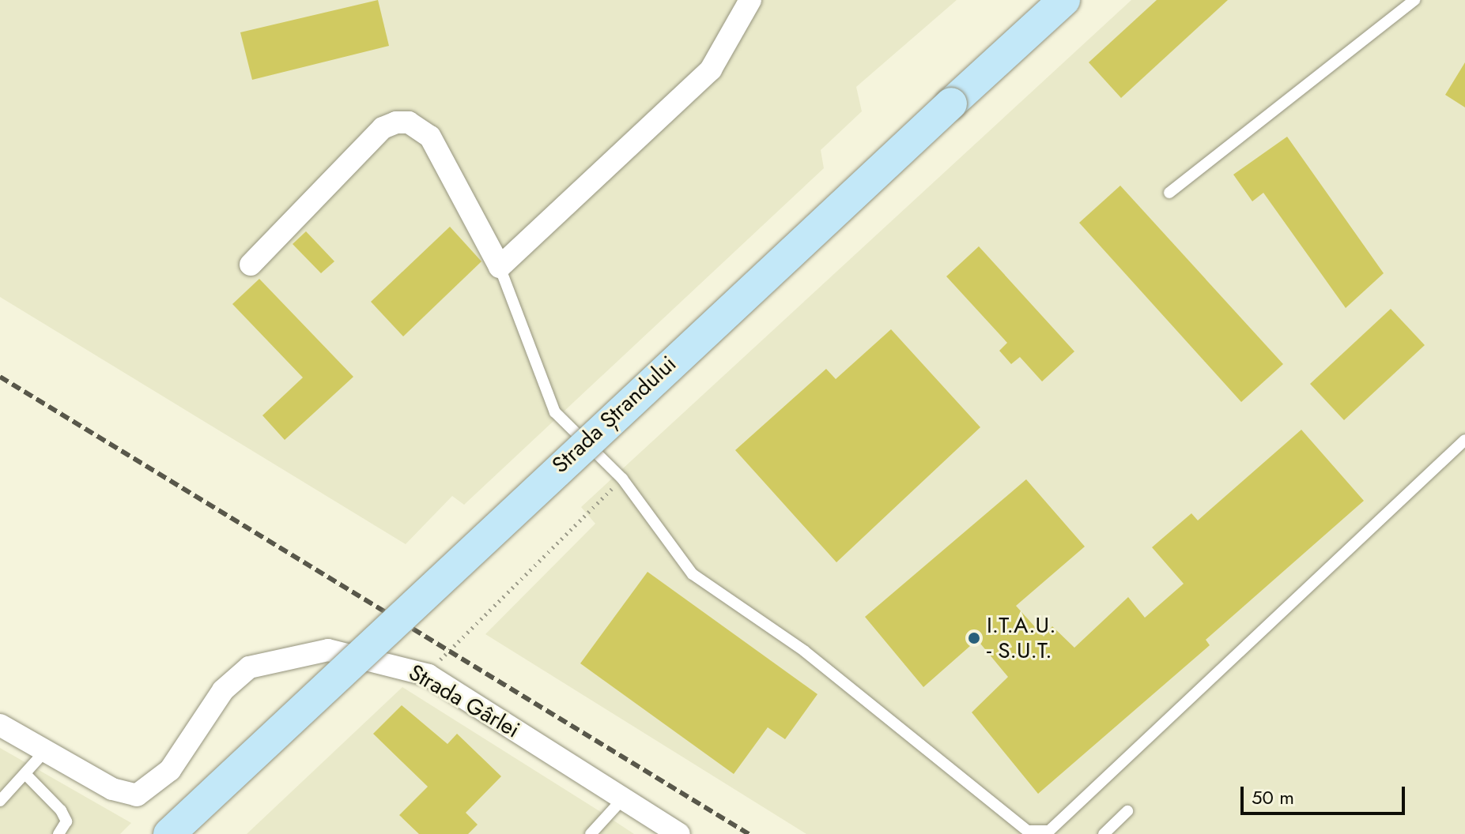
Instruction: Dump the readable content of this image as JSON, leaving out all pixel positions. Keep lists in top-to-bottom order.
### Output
{
  "streets": {
    "main road": ["Strada Ștrandului"],
    "street": ["Strada Gârlei"]
  },
  "places": ["I.T.A.U. - S.U.T."],
  "scale_bar": "50 m"
}
